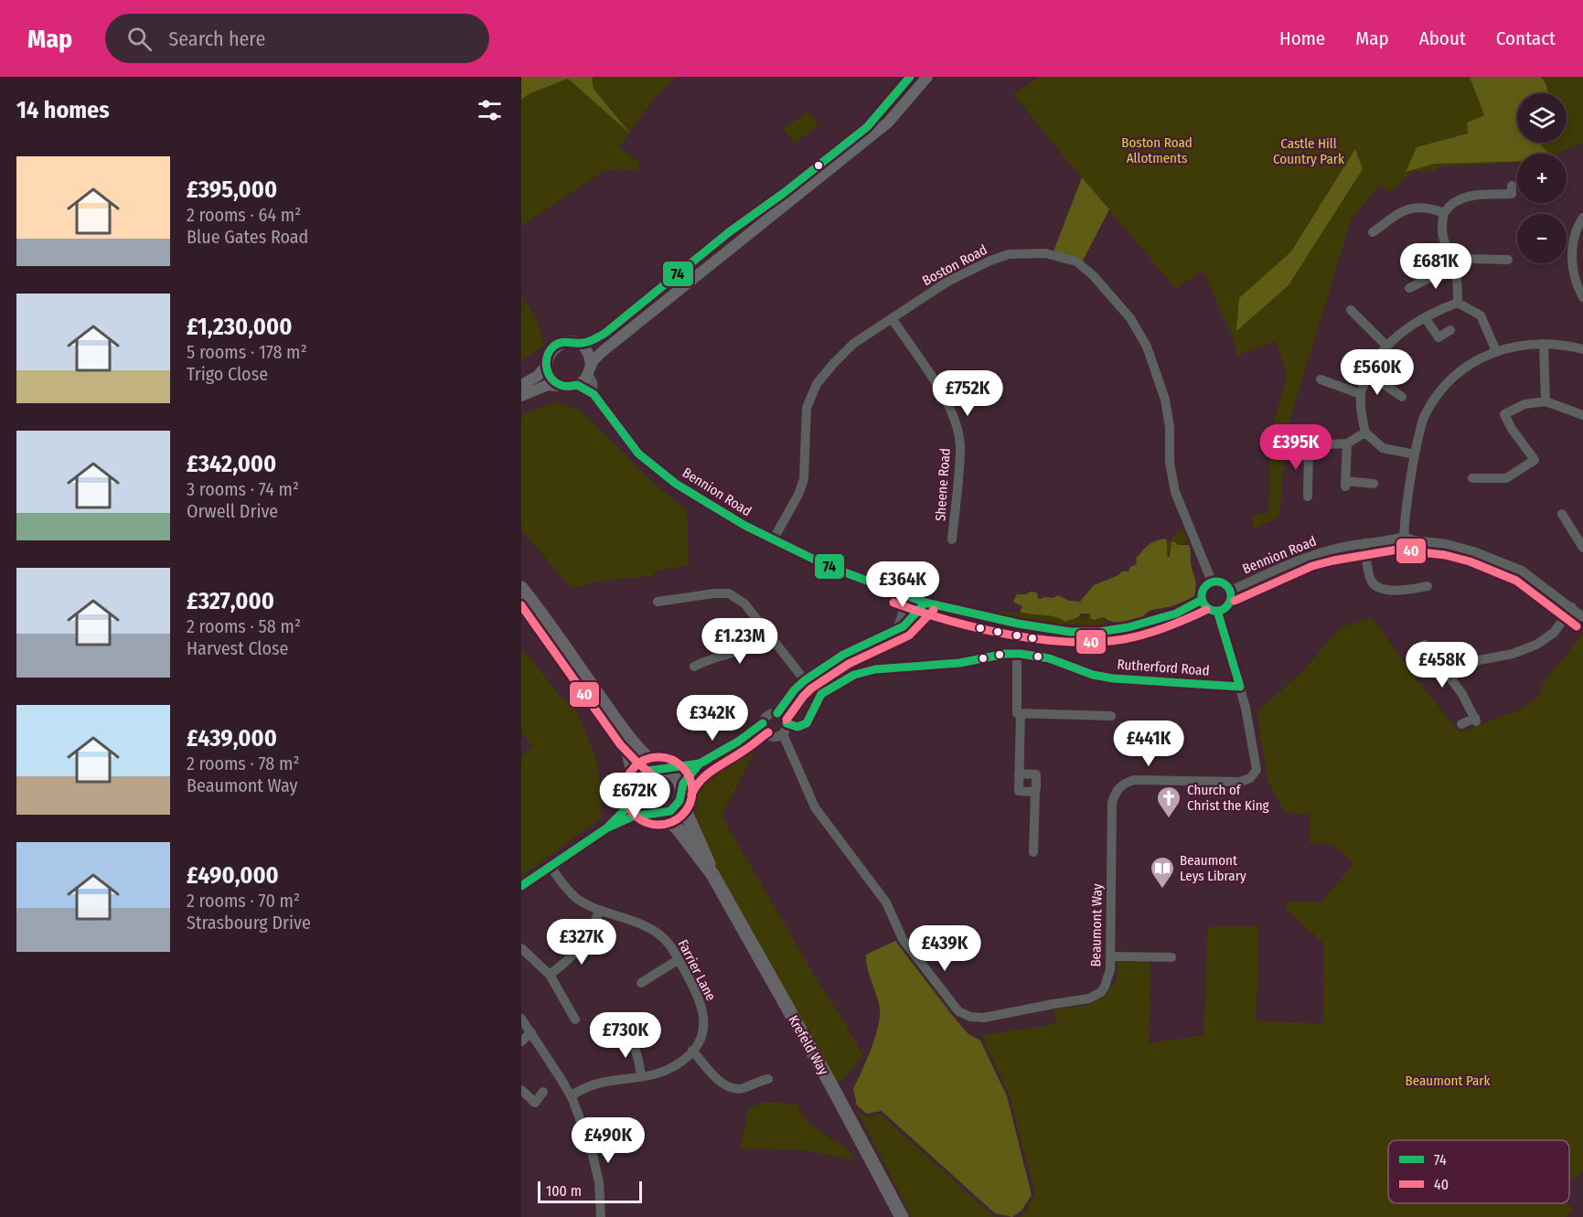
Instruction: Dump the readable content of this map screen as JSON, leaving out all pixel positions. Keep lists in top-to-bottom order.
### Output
{
  "streets": {
    "highway": ["Krefeld Way"],
    "street": [
      "Boston Road",
      "Sheene Road",
      "Bennion Road",
      "Rutherford Road",
      "Beaumont Way",
      "Farrier Lane"
    ]
  },
  "crossings": [
    ["Boston Road", "Sheene Road"],
    ["Boston Road", "Bennion Road"],
    ["Boston Road", "Beaumont Way"],
    ["Bennion Road", "Beaumont Way"],
    ["Rutherford Road", "Beaumont Way"]
  ],
  "parks": ["Boston Road Allotments", "Castle Hill Country Park", "Beaumont Park"],
  "places": {
    "church": ["Church of Christ the King"],
    "library": ["Beaumont Leys Library"]
  },
  "lines": ["transit line 74", "transit line 40"],
  "legend": ["74", "40"],
  "scale_bar": "100 m",
  "page": {
    "header": "Map",
    "search": "Search here",
    "nav": [
      "Home",
      "Map",
      "About",
      "Contact"
    ],
    "heading": "14 homes",
    "map_buttons": ["+", "−"],
    "list": [
      {
        "name": "£395,000",
        "note": "2 rooms · 64 m² · Blue Gates Road"
      },
      {
        "name": "£1,230,000",
        "note": "5 rooms · 178 m² · Trigo Close"
      },
      {
        "name": "£342,000",
        "note": "3 rooms · 74 m² · Orwell Drive"
      },
      {
        "name": "£327,000",
        "note": "2 rooms · 58 m² · Harvest Close"
      },
      {
        "name": "£439,000",
        "note": "2 rooms · 78 m² · Beaumont Way"
      },
      {
        "name": "£490,000",
        "note": "2 rooms · 70 m² · Strasbourg Drive"
      }
    ],
    "price": [
      "£681K",
      "£560K",
      "£752K",
      "£395K",
      "£364K",
      "£1.23M",
      "£458K",
      "£342K",
      "£441K",
      "£672K",
      "£327K",
      "£439K",
      "£730K",
      "£490K"
    ],
    "scale": "100 m"
  }
}
